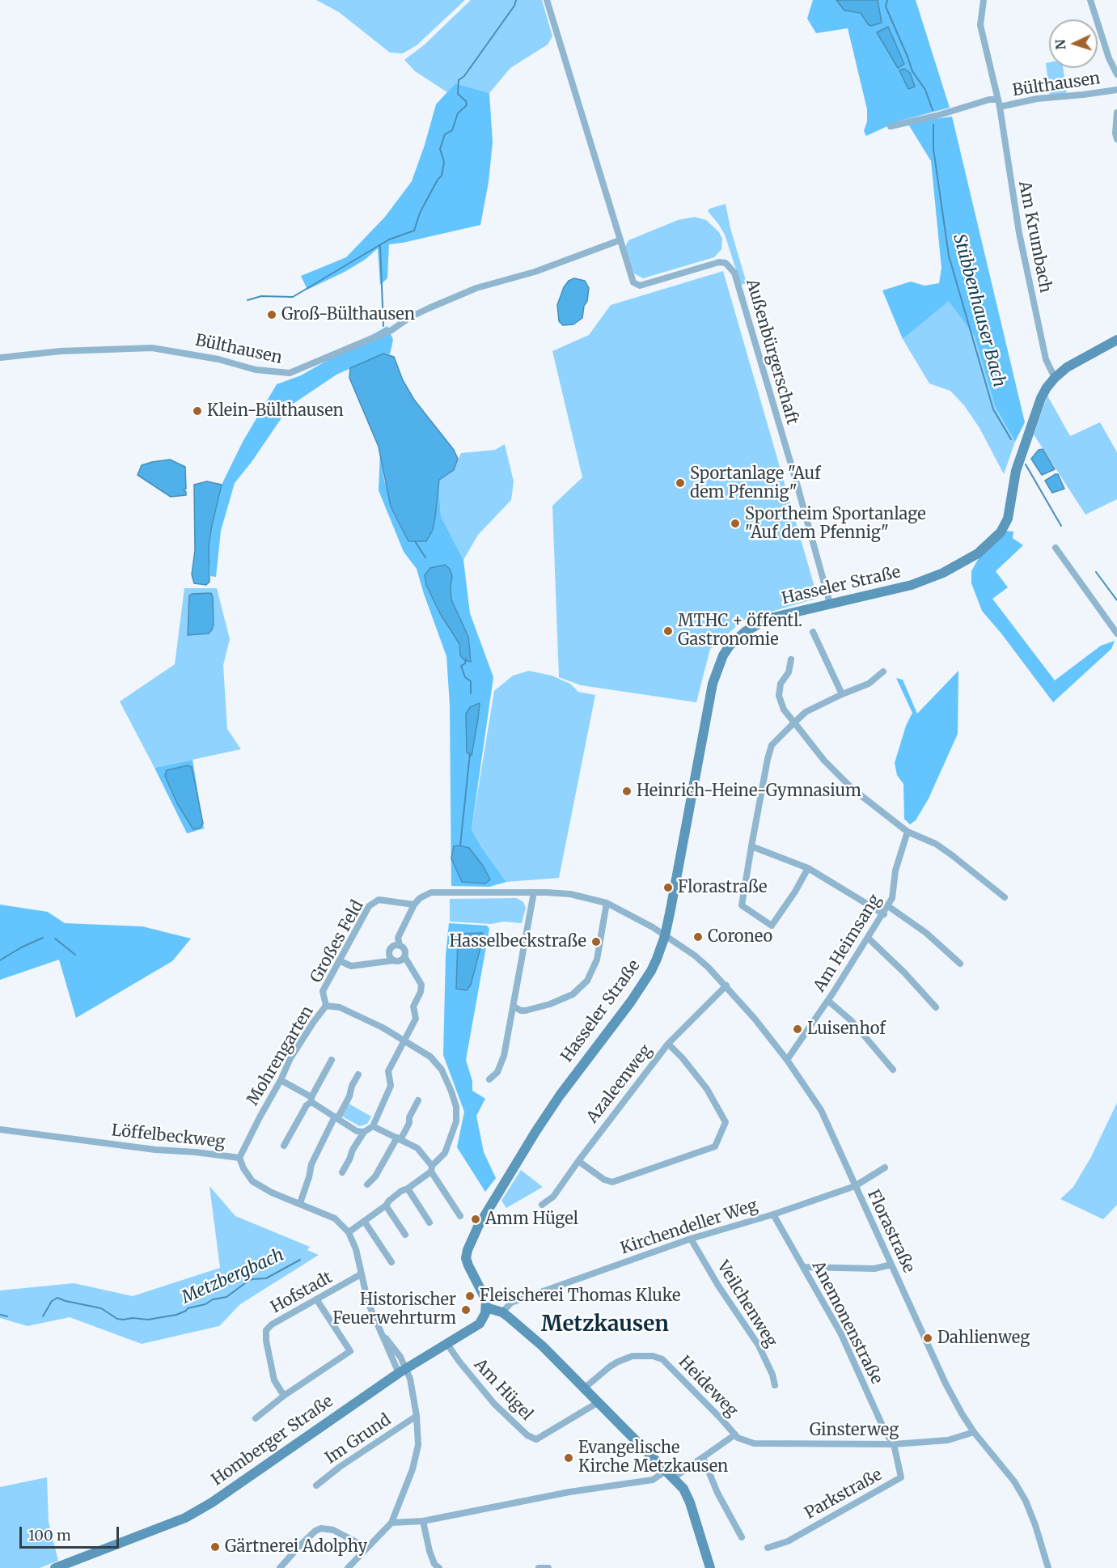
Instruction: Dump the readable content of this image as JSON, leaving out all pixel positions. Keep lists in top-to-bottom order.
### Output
{
  "streets": {
    "main road": ["Hasseler Straße", "Homberger Straße"],
    "street": [
      "Bülthausen",
      "Am Krumbach",
      "Außenbürgerschaft",
      "Großes Feld",
      "Am Heimsang",
      "Mohrengarten",
      "Azaleenweg",
      "Löffelbeckweg",
      "Kirchendeller Weg",
      "Florastraße",
      "Hofstadt",
      "Veilchenweg",
      "Anemonenstraße",
      "Heideweg",
      "Am Hügel",
      "Ginsterweg",
      "Im Grund",
      "Parkstraße"
    ]
  },
  "crossings": [
    ["Bülthausen", "Am Krumbach"],
    ["Bülthausen", "Außenbürgerschaft"],
    ["Am Krumbach", "Hasseler Straße"],
    ["Außenbürgerschaft", "Hasseler Straße"],
    ["Hasseler Straße", "Florastraße"],
    ["Hasseler Straße", "Homberger Straße"],
    ["Großes Feld", "Mohrengarten"],
    ["Am Heimsang", "Florastraße"],
    ["Mohrengarten", "Löffelbeckweg"],
    ["Azaleenweg", "Florastraße"],
    ["Löffelbeckweg", "Hofstadt"],
    ["Löffelbeckweg", "Im Grund"],
    ["Löffelbeckweg", "Homberger Straße"],
    ["Kirchendeller Weg", "Florastraße"],
    ["Kirchendeller Weg", "Veilchenweg"],
    ["Kirchendeller Weg", "Anemonenstraße"],
    ["Florastraße", "Ginsterweg"],
    ["Anemonenstraße", "Ginsterweg"],
    ["Anemonenstraße", "Parkstraße"],
    ["Heideweg", "Ginsterweg"],
    ["Am Hügel", "Homberger Straße"],
    ["Ginsterweg", "Parkstraße"]
  ],
  "districts": ["Metzkausen"],
  "water": ["Stübbenhauser Bach", "Metzbergbach"],
  "places": [
    "Groß-Bülthausen",
    "Klein-Bülthausen",
    "Sportanlage \"Auf dem Pfennig\"",
    "Sportheim Sportanlage \"Auf dem Pfennig\"",
    "MTHC + öffentl. Gastronomie",
    "Heinrich-Heine-Gymnasium",
    "Florastraße",
    "Coroneo",
    "Hasselbeckstraße",
    "Luisenhof",
    "Amm Hügel",
    "Fleischerei Thomas Kluke",
    "Historischer Feuerwehrturm",
    "Dahlienweg",
    "Evangelische Kirche Metzkausen",
    "Gärtnerei Adolphy"
  ],
  "scale_bar": "100 m",
  "north": "left"
}
